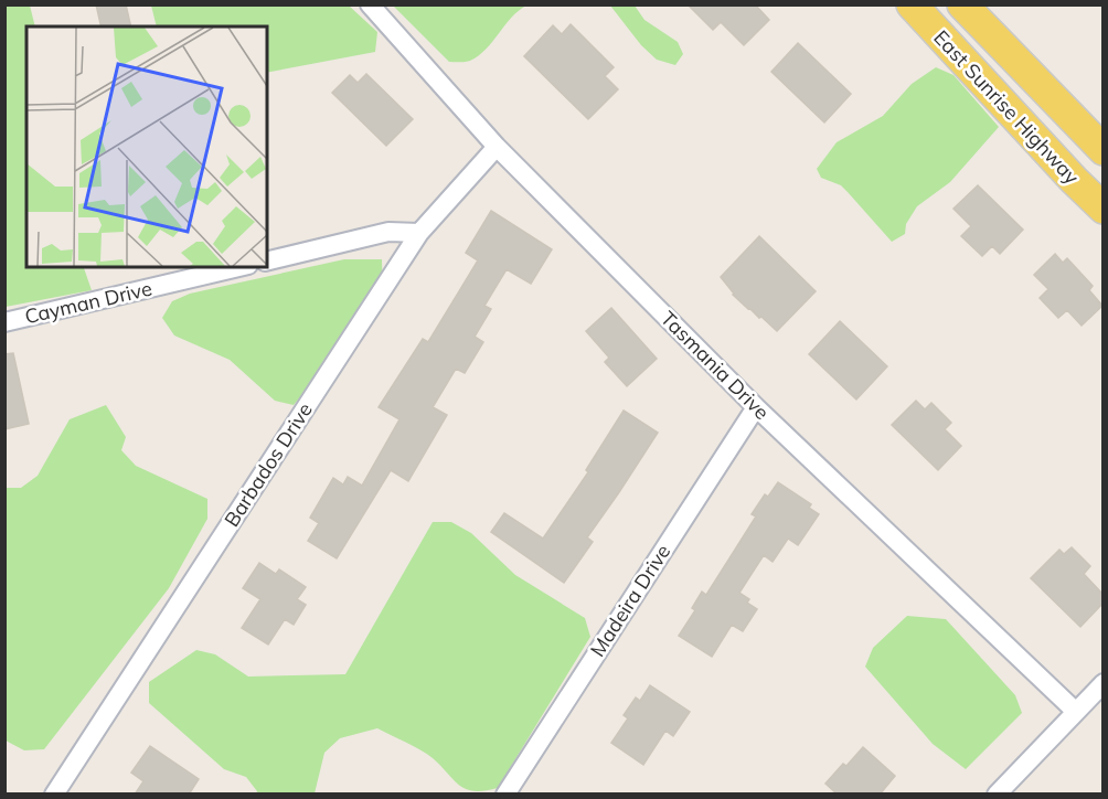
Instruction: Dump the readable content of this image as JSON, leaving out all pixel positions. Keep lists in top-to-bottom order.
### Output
{
  "streets": {
    "main road": ["East Sunrise Highway"],
    "street": [
      "Cayman Drive",
      "Tasmania Drive",
      "Barbados Drive",
      "Madeira Drive"
    ]
  },
  "crossings": [
    ["Tasmania Drive", "Barbados Drive"],
    ["Tasmania Drive", "Madeira Drive"]
  ]
}
